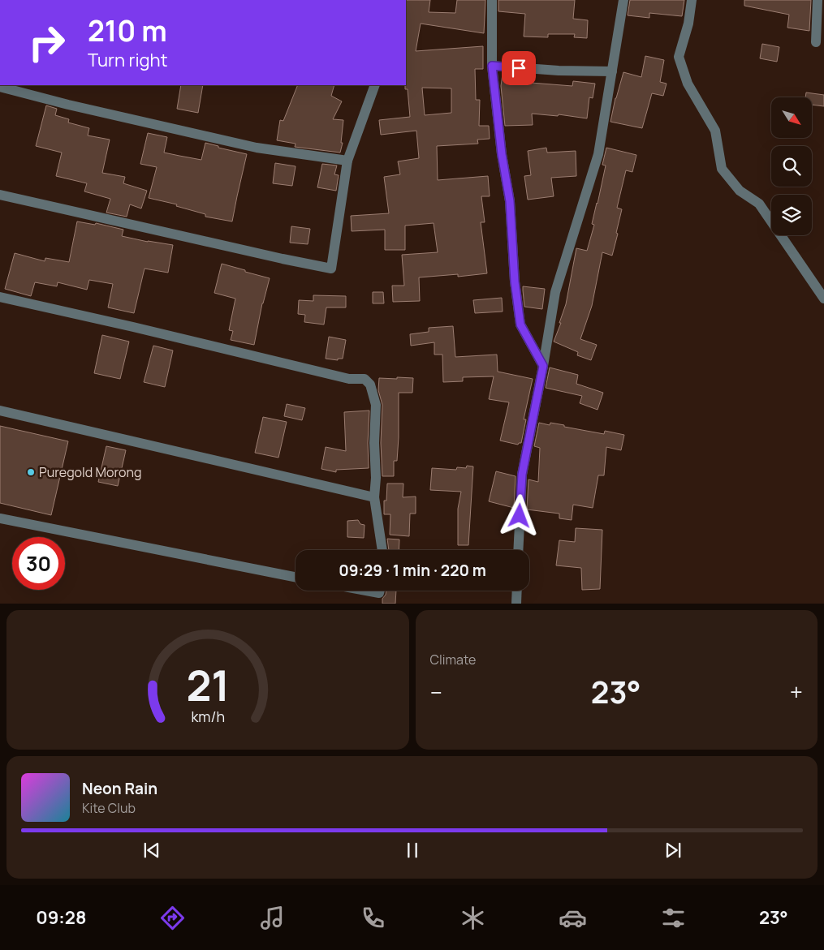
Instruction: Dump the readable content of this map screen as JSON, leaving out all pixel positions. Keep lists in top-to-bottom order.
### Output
{
  "places": ["Puregold Morong"],
  "north": "bottom right",
  "page": {
    "turn": ["210 m", "Turn right"],
    "limit": "30",
    "trip": "09:29 · 1 min · 220 m",
    "tile": "Climate",
    "heat": ["−", "23°", "+"],
    "song": ["Neon Rain", "Kite Club"],
    "tabs": ["09:28", "23°"],
    "gauge": ["21", "km/h"]
  }
}
